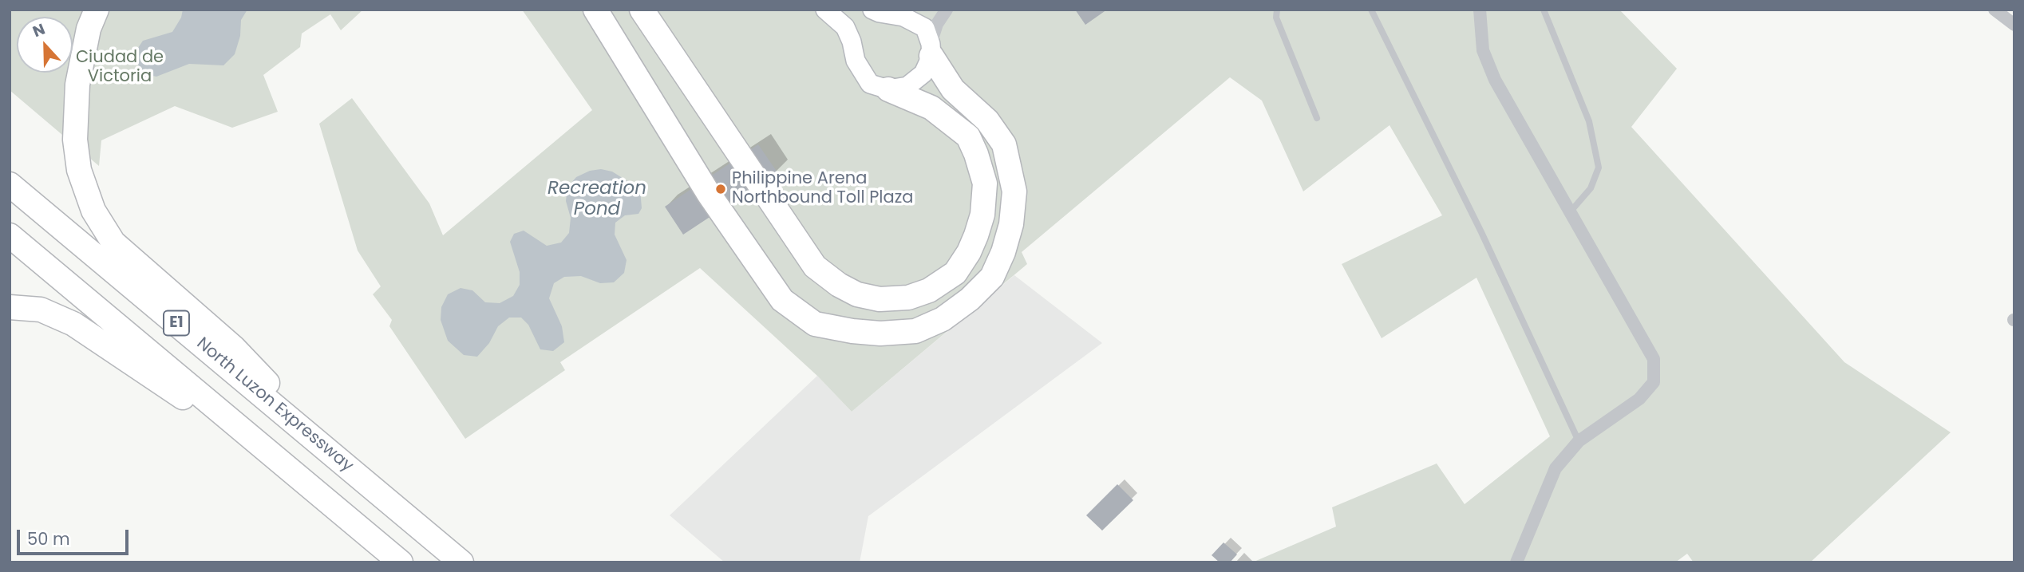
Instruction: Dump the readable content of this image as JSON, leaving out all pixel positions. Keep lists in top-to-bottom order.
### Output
{
  "streets": {
    "highway": ["E1", "North Luzon Expressway"]
  },
  "water": ["Recreation Pond"],
  "parks": ["Ciudad de Victoria"],
  "places": ["Philippine Arena Northbound Toll Plaza"],
  "scale_bar": "50 m",
  "north": "top"
}
